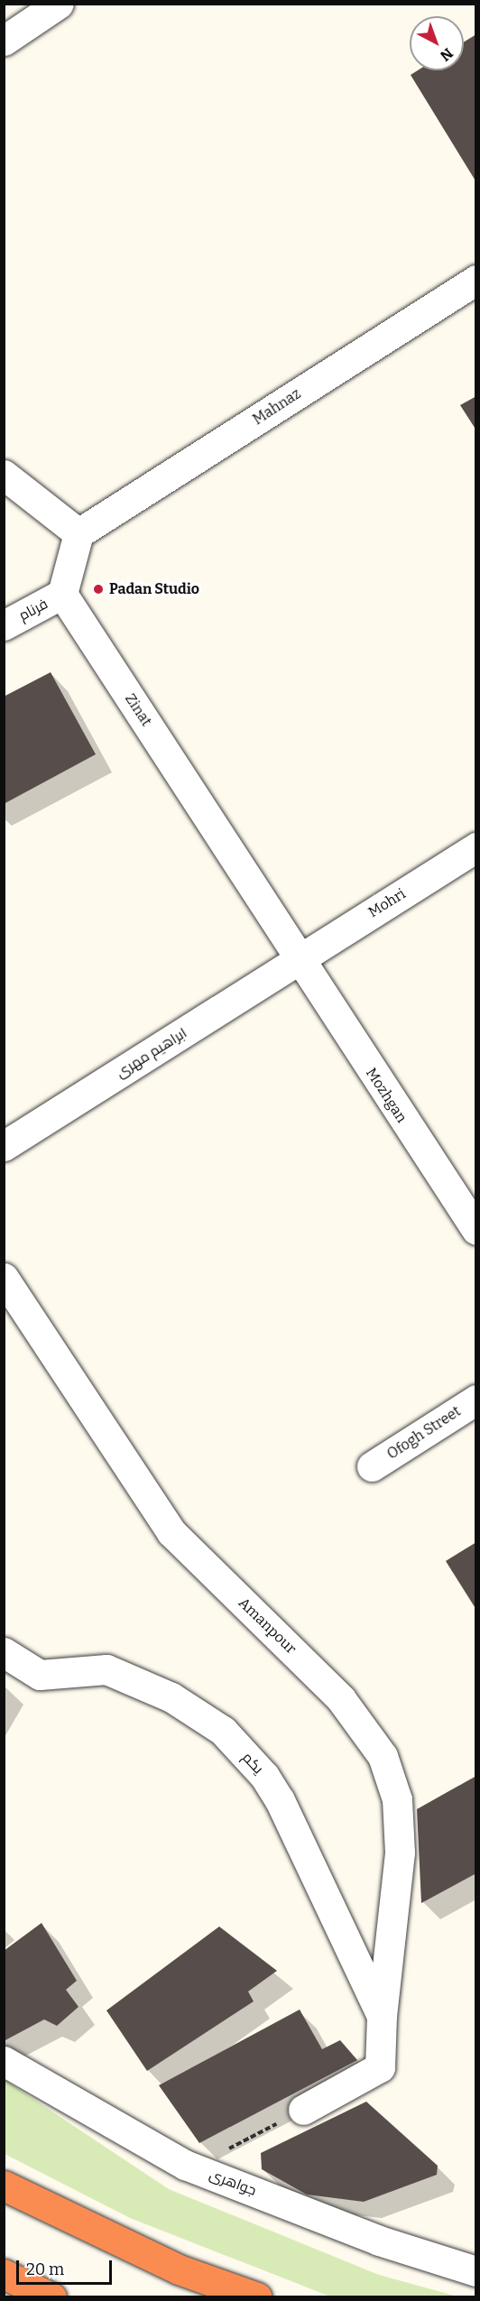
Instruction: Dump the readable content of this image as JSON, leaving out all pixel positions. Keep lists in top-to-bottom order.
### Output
{
  "streets": {
    "street": [
      "Mahnaz",
      "فرنام",
      "Zinat",
      "Mohri",
      "ابراهیم مهری",
      "Mozhgan",
      "Ofogh Street",
      "Amanpour",
      "یکم",
      "جواهری"
    ]
  },
  "crossings": [
    ["فرنام", "Zinat"],
    ["Zinat", "Mohri"],
    ["Zinat", "ابراهیم مهری"],
    ["Zinat", "Mozhgan"],
    ["Mohri", "ابراهیم مهری"],
    ["Mohri", "Mozhgan"],
    ["ابراهیم مهری", "Mozhgan"],
    ["Amanpour", "یکم"]
  ],
  "places": ["Padan Studio"],
  "scale_bar": "20 m",
  "north": "bottom right"
}
